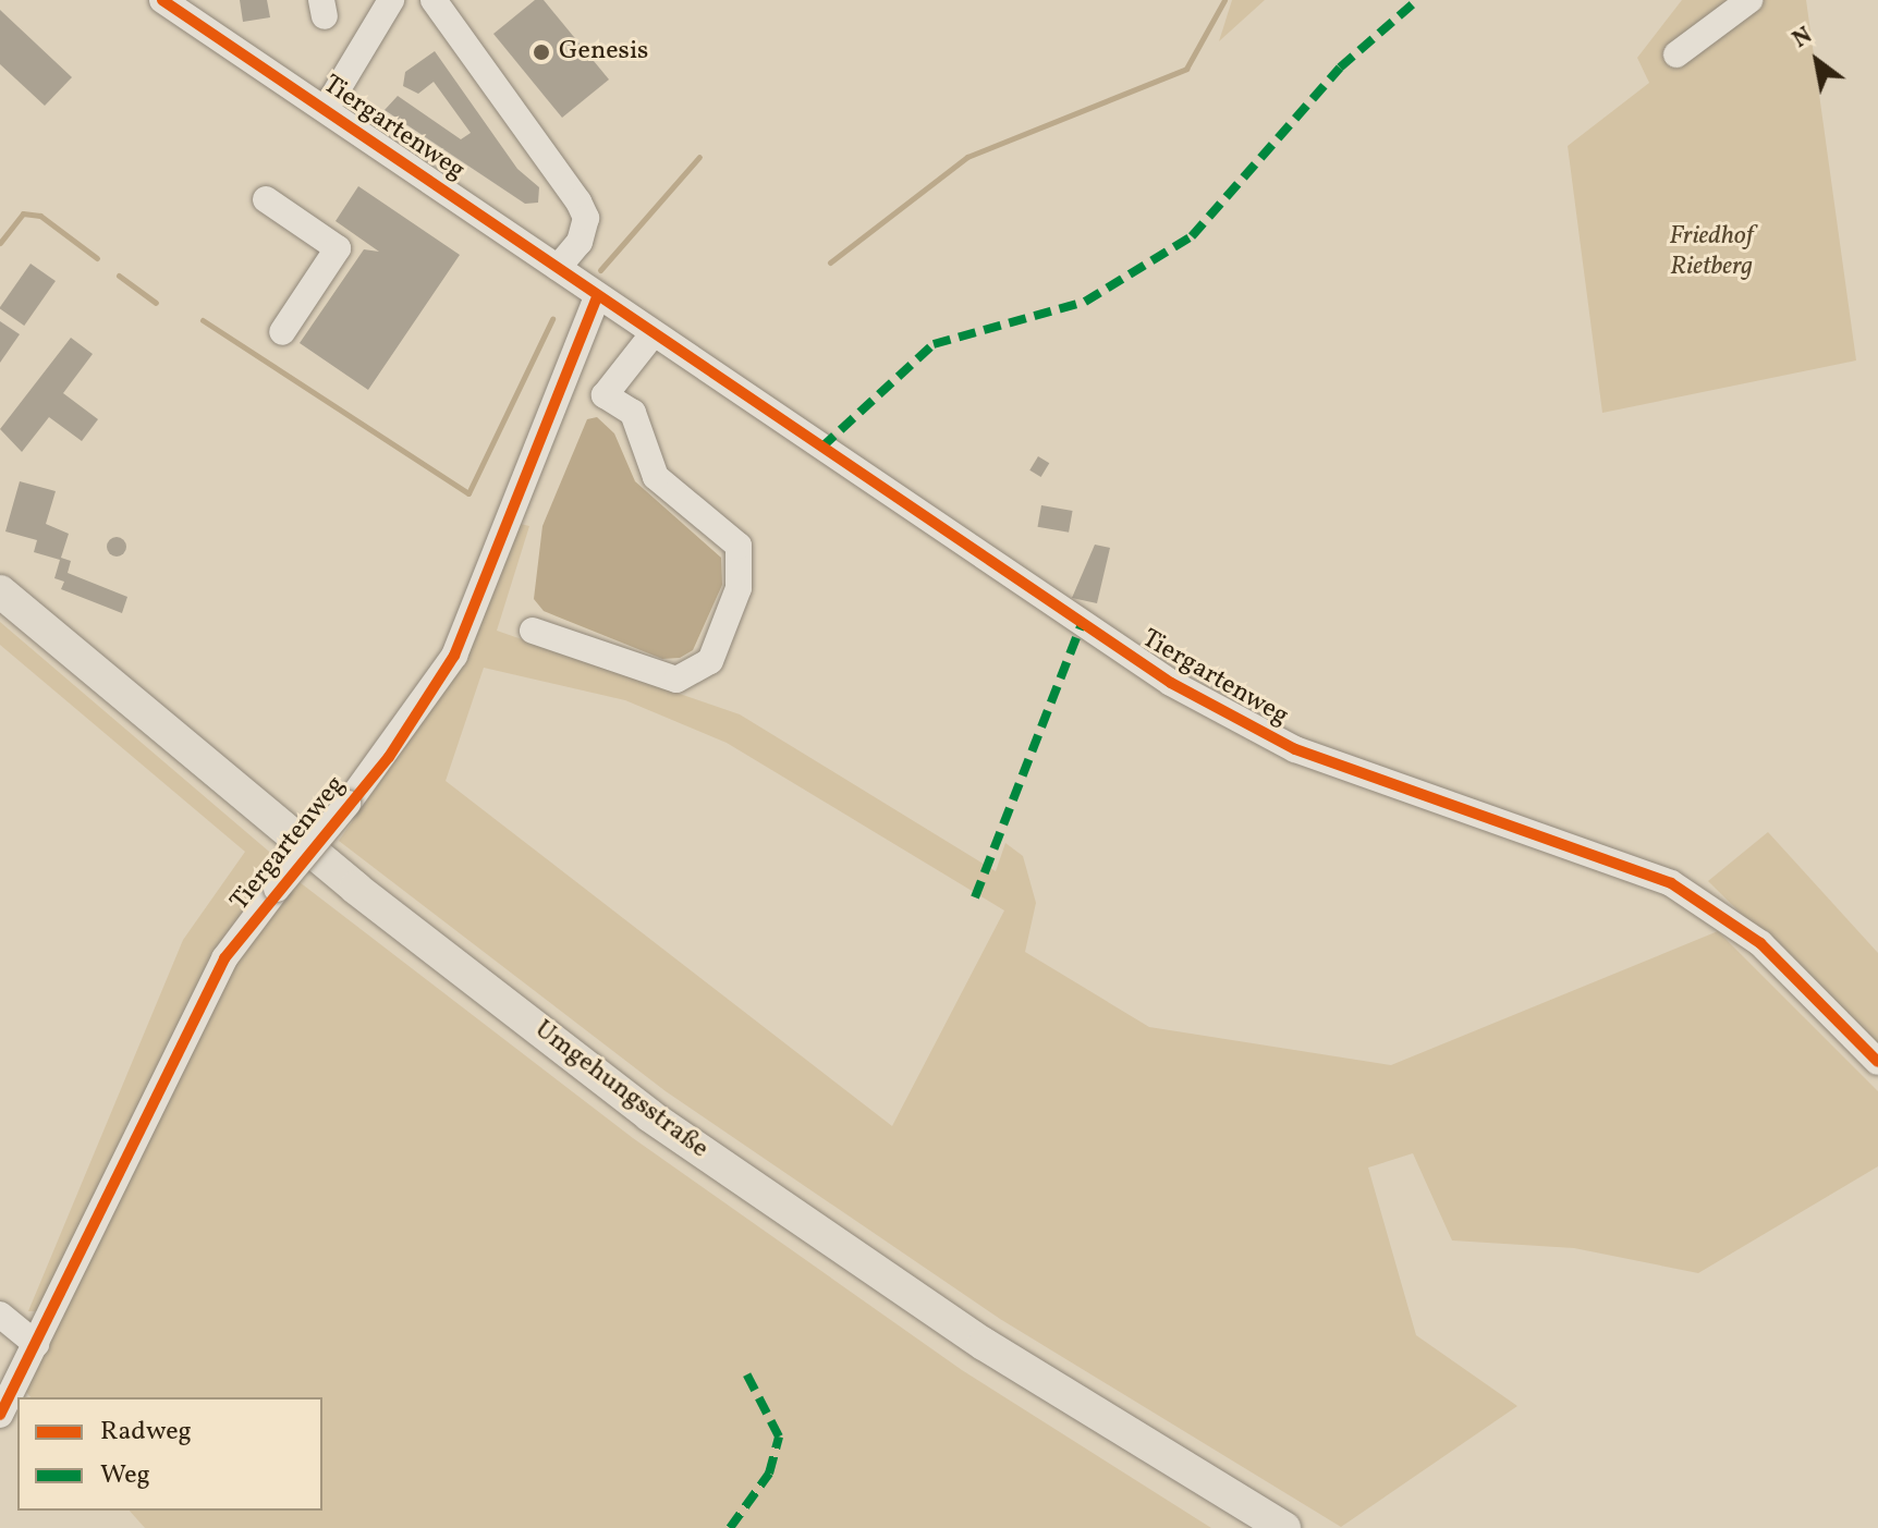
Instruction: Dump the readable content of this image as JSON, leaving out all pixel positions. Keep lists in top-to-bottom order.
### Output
{
  "streets": {
    "main road": ["Umgehungsstraße"],
    "street": ["Tiergartenweg"]
  },
  "parks": ["Friedhof Rietberg"],
  "places": ["Genesis"],
  "legend": ["Radweg", "Weg"],
  "north": "top left"
}
